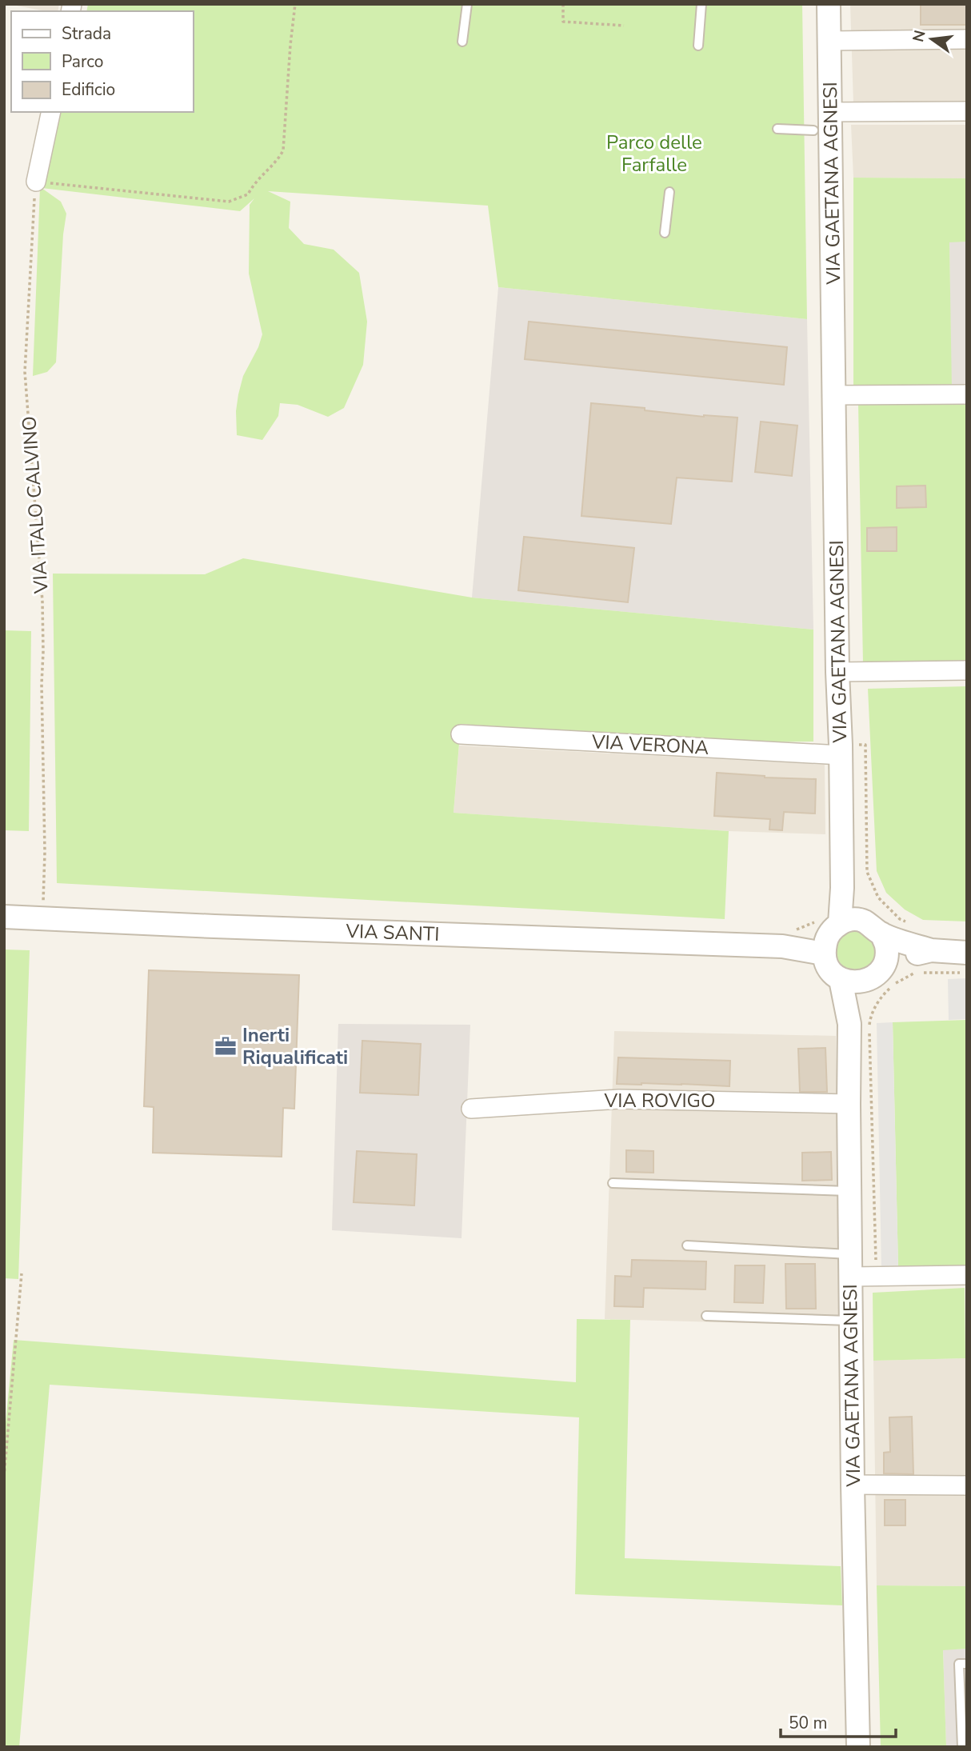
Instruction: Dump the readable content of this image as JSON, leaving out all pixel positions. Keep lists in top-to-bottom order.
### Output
{
  "streets": {
    "street": [
      "VIA GAETANA AGNESI",
      "VIA VERONA",
      "VIA SANTI",
      "VIA ROVIGO"
    ],
    "path": ["VIA ITALO CALVINO"]
  },
  "crossings": [
    ["VIA GAETANA AGNESI", "VIA VERONA"],
    ["VIA GAETANA AGNESI", "VIA SANTI"],
    ["VIA GAETANA AGNESI", "VIA ROVIGO"]
  ],
  "parks": ["Parco delle Farfalle"],
  "places": {
    "office": ["Inerti Riqualificati"]
  },
  "legend": ["Strada", "Parco", "Edificio"],
  "scale_bar": "50 m",
  "north": "left"
}
